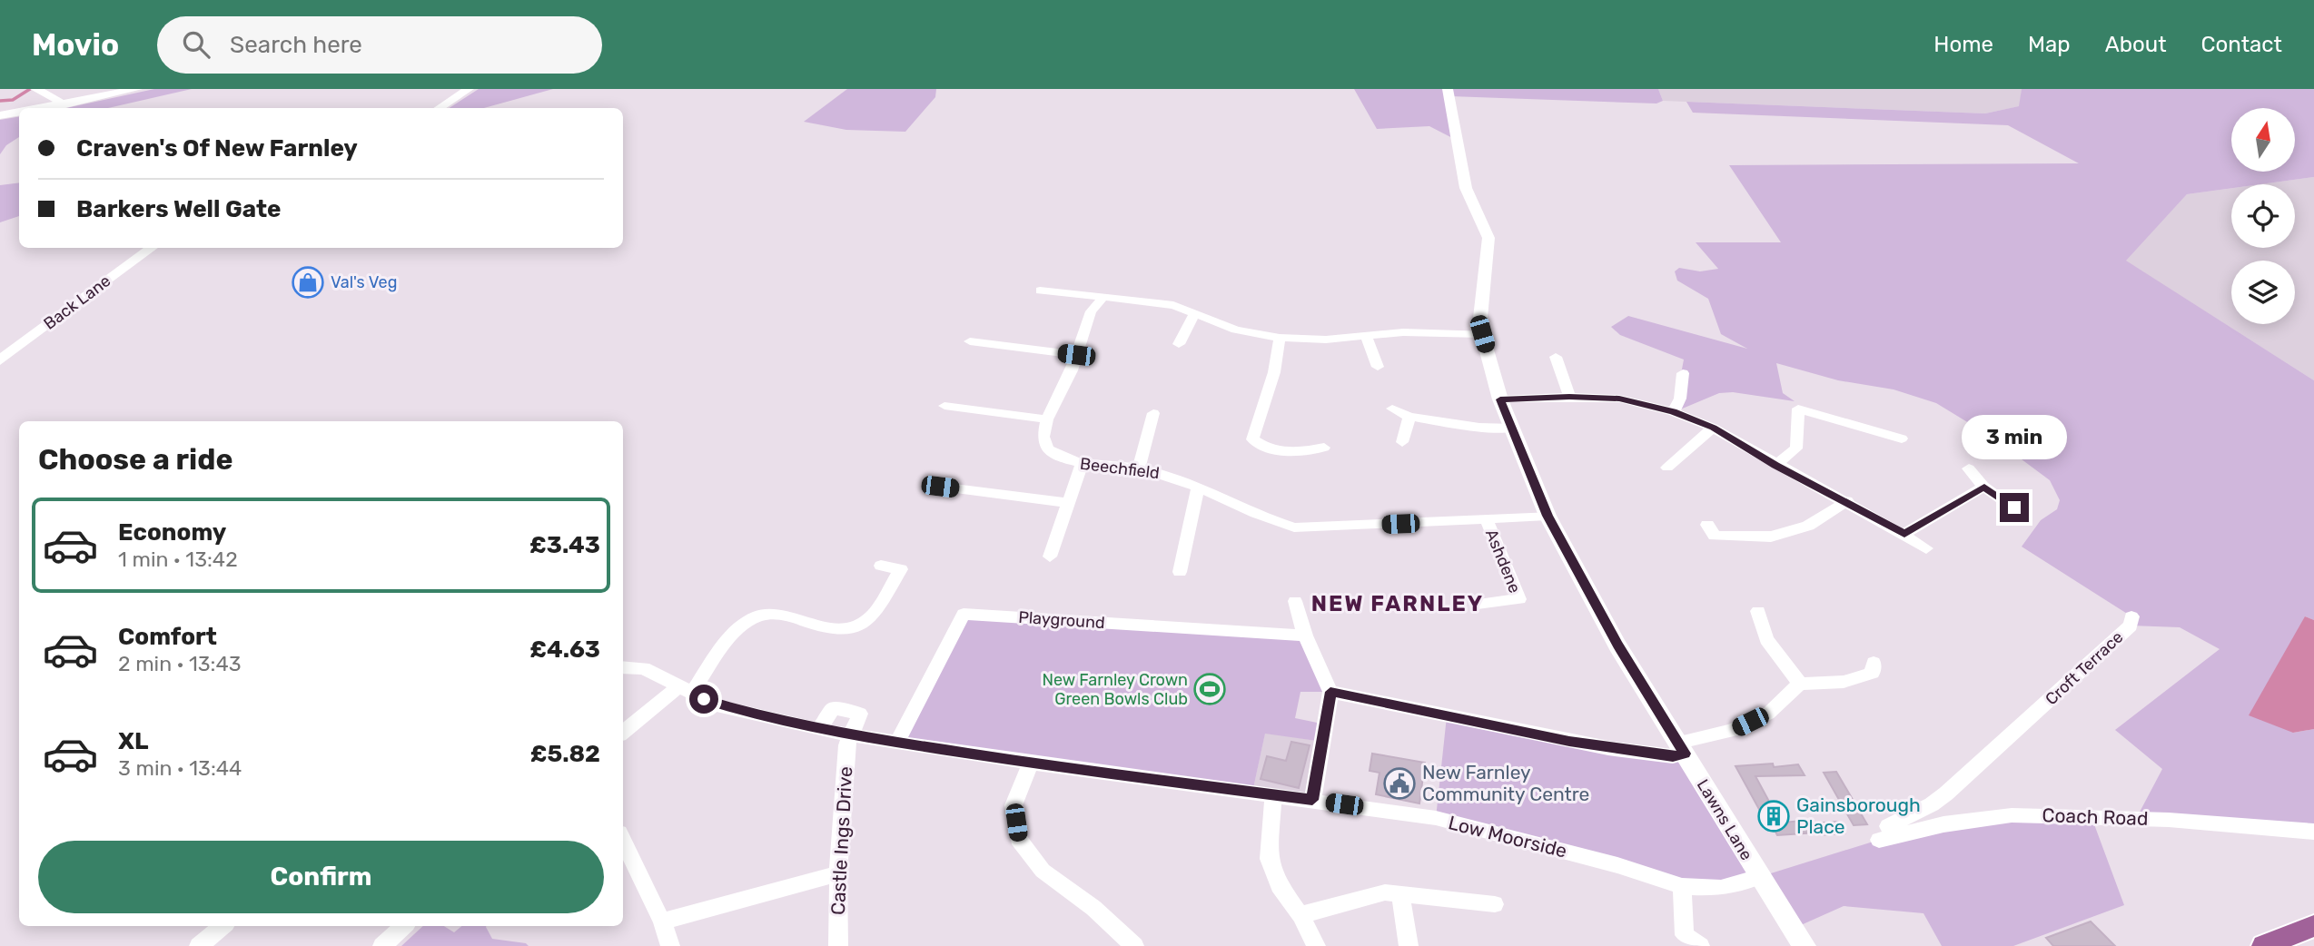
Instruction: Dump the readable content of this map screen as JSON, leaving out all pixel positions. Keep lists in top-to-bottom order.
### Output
{
  "streets": {
    "street": [
      "Back Lane",
      "Beechfield",
      "Ashdene",
      "Playground",
      "Croft Terrace",
      "Coach Road",
      "Lawns Lane",
      "Low Moorside",
      "Castle Ings Drive"
    ]
  },
  "crossings": [
    ["Beechfield", "Ashdene"],
    ["Beechfield", "Lawns Lane"],
    ["Playground", "Low Moorside"],
    ["Croft Terrace", "Coach Road"],
    ["Lawns Lane", "Low Moorside"],
    ["Low Moorside", "Castle Ings Drive"]
  ],
  "districts": ["NEW FARNLEY"],
  "places": {
    "shop": ["Val's Veg"],
    "sports": ["New Farnley Crown Green Bowls Club"],
    "public building": ["New Farnley Community Centre"],
    "building": ["Gainsborough Place"]
  },
  "north": "top",
  "page": {
    "header": "Movio",
    "search": "Search here",
    "nav": [
      "Home",
      "Map",
      "About",
      "Contact"
    ],
    "banner": ["Craven's Of New Farnley", "Barkers Well Gate"],
    "bubble": "3 min",
    "heading": "Choose a ride",
    "list": [
      {
        "name": "Economy",
        "note": "1 min · 13:42",
        "value": "£3.43"
      },
      {
        "name": "Comfort",
        "note": "2 min · 13:43",
        "value": "£4.63"
      },
      {
        "name": "XL",
        "note": "3 min · 13:44",
        "value": "£5.82"
      }
    ],
    "buttons": "Confirm"
  }
}
